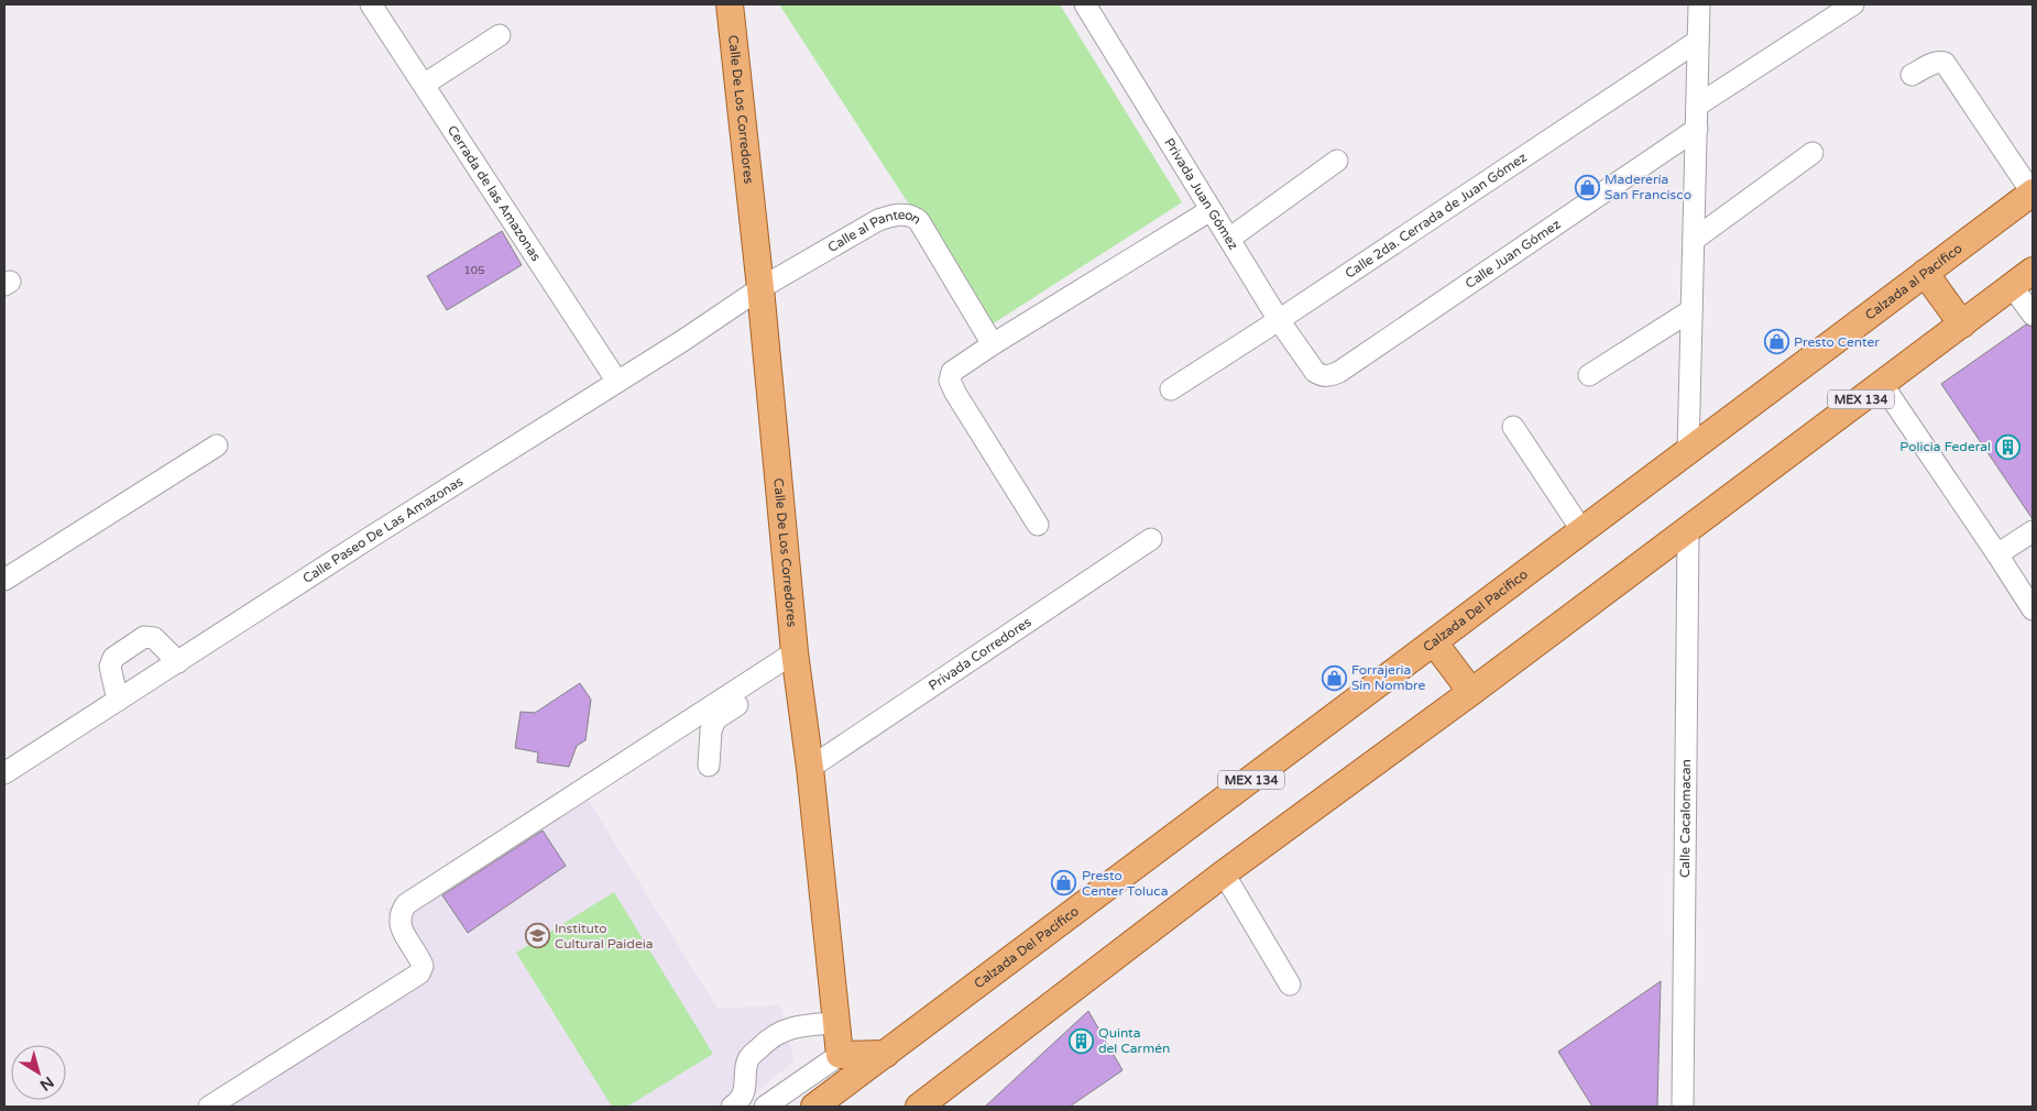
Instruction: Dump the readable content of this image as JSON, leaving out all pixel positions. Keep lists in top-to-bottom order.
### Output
{
  "streets": {
    "main road": [
      "Calle De Los Corredores",
      "Calzada al Pacífico",
      "MEX 134",
      "Calzada Del Pacífico"
    ],
    "street": [
      "Cerrada de las Amazonas",
      "Privada Juan Gómez",
      "Calle 2da. Cerrada de Juan Gómez",
      "Calle al Panteon",
      "Calle Juan Gómez",
      "Calle Paseo De Las Amazonas",
      "Privada Corredores",
      "Calle Cacalomacan"
    ]
  },
  "crossings": [
    ["Calle De Los Corredores", "Calle al Panteon"],
    ["Calle De Los Corredores", "Calle Paseo De Las Amazonas"],
    ["Calle De Los Corredores", "Privada Corredores"],
    ["Cerrada de las Amazonas", "Calle Paseo De Las Amazonas"],
    ["Privada Juan Gómez", "Calle 2da. Cerrada de Juan Gómez"],
    ["Privada Juan Gómez", "Calle Juan Gómez"],
    ["Calle al Panteon", "Calle Paseo De Las Amazonas"],
    ["Calzada al Pacífico", "Calzada Del Pacífico"],
    ["MEX 134", "Calle Cacalomacan"]
  ],
  "places": {
    "shop": [
      "Maderería San Francisco",
      "Presto Center",
      "Forrajeria Sin Nombre",
      "Presto Center Toluca"
    ],
    "building": ["Policia Federal", "Quinta del Carmén"],
    "school or university": ["Instituto Cultural Paideia"]
  },
  "house_numbers": ["105"],
  "north": "bottom right"
}
